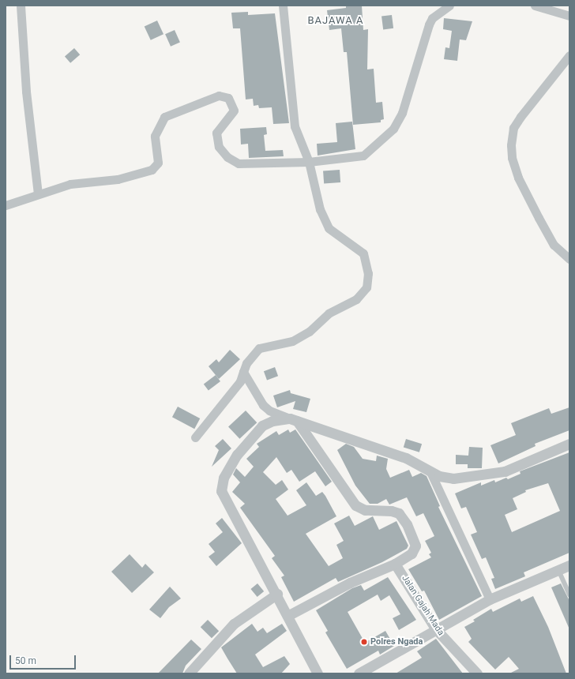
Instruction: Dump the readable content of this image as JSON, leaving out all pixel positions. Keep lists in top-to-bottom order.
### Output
{
  "streets": {
    "street": ["Jalan Gajah Mada"]
  },
  "districts": ["BAJAWA A"],
  "places": ["Polres Ngada"],
  "scale_bar": "50 m"
}
